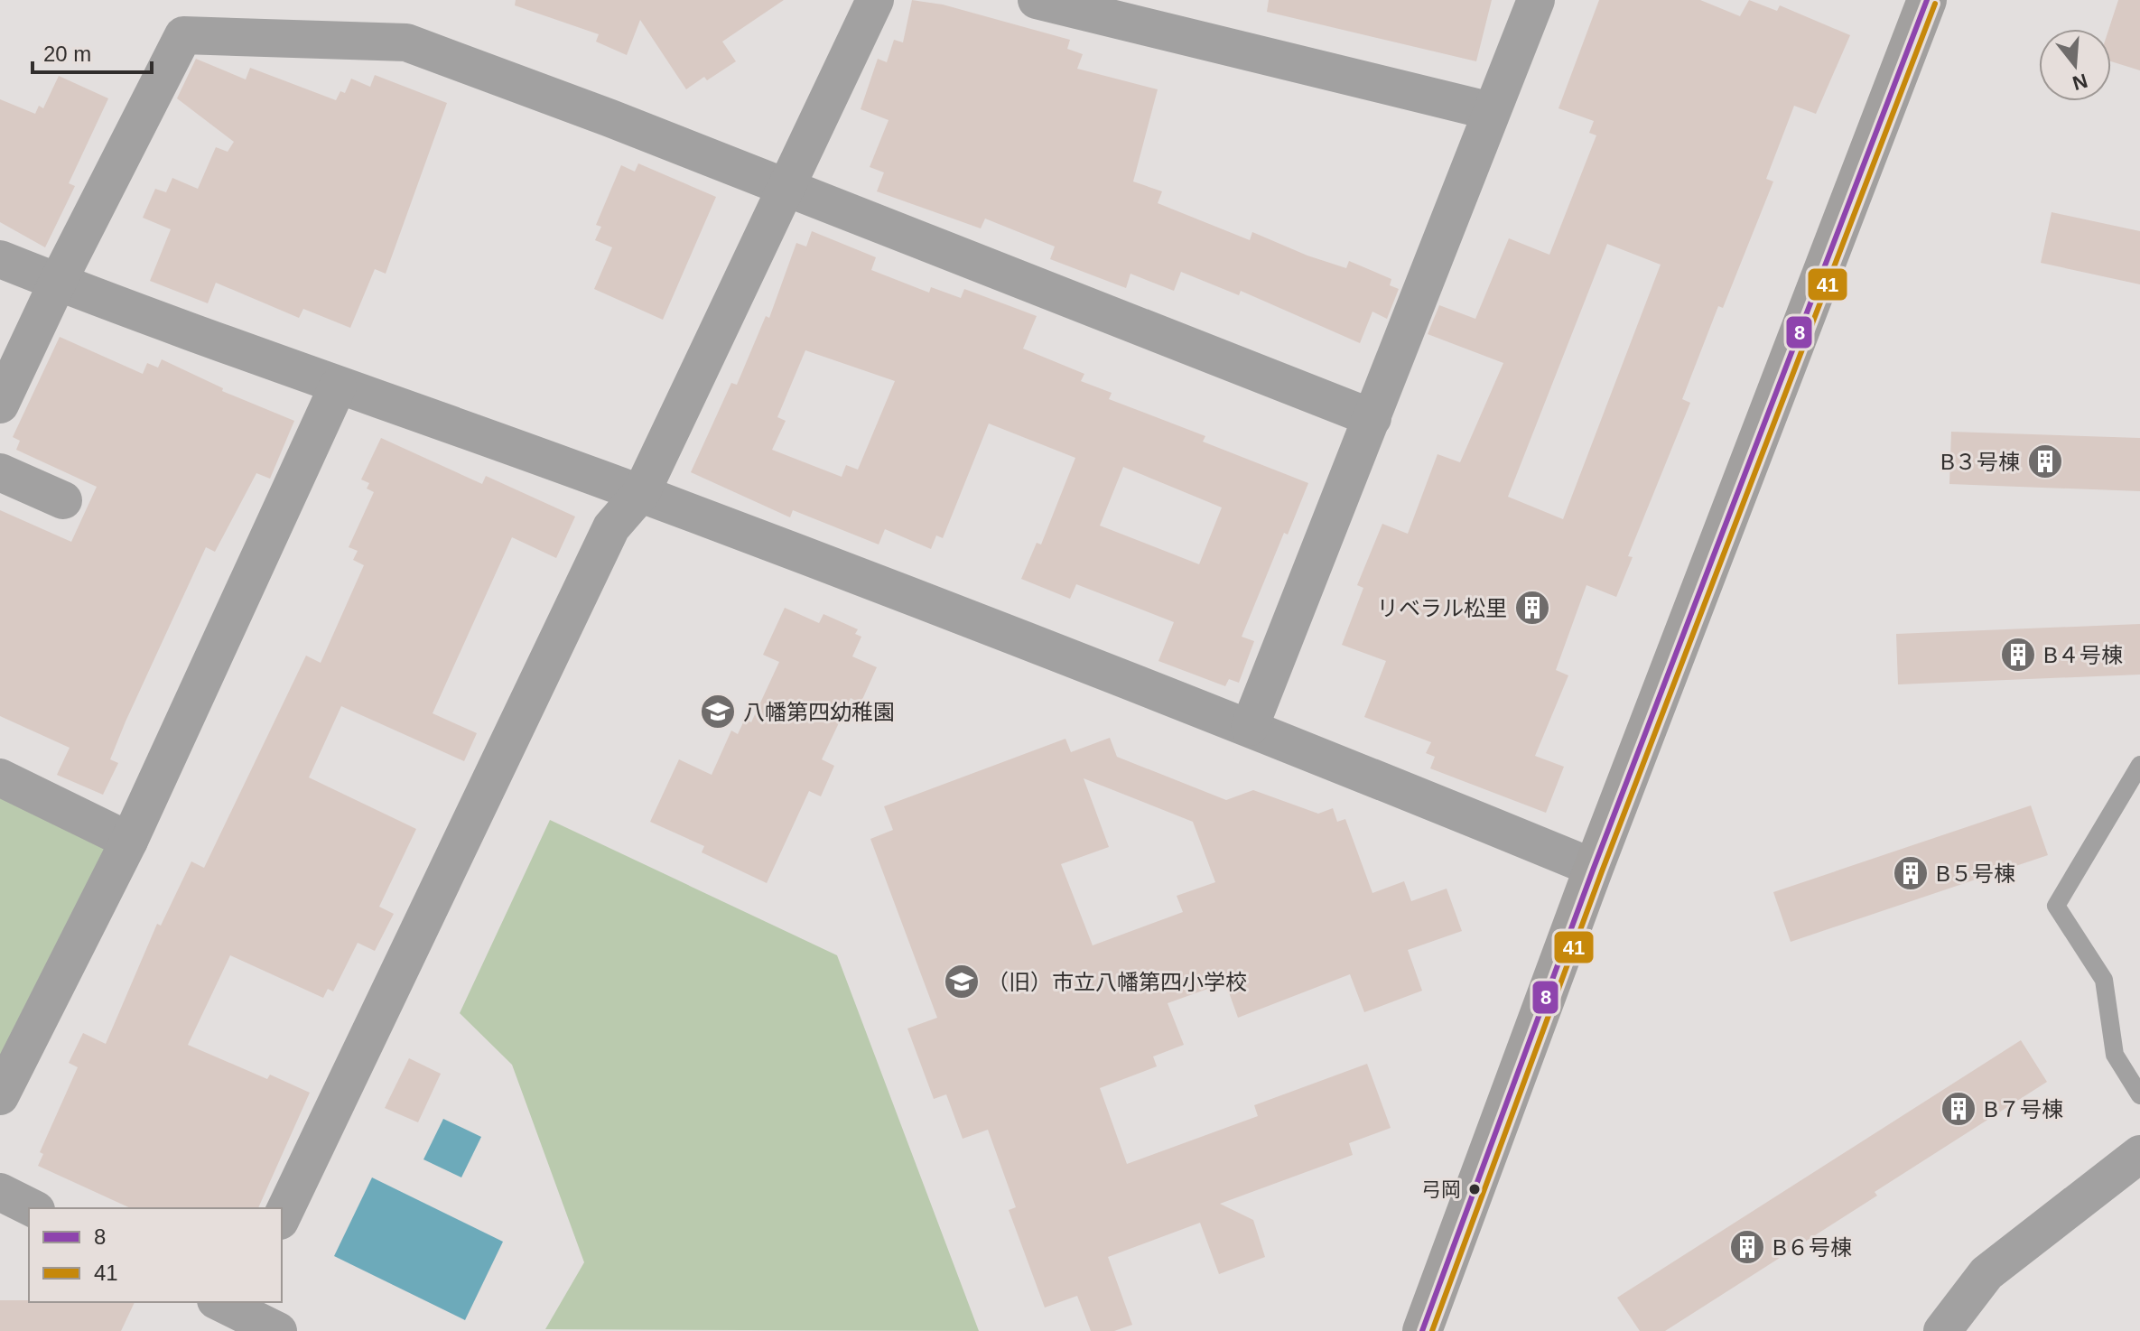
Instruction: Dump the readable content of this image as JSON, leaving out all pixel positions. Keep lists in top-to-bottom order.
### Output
{
  "places": {
    "building": [
      "B３号棟",
      "リベラル松里",
      "B４号棟",
      "B５号棟",
      "B７号棟",
      "B６号棟"
    ],
    "school or university": ["八幡第四幼稚園", "（旧）市立八幡第四小学校"],
    "other": ["弓岡"]
  },
  "lines": ["transit line 8", "transit line 41"],
  "legend": ["8", "41"],
  "scale_bar": "20 m",
  "north": "bottom"
}
